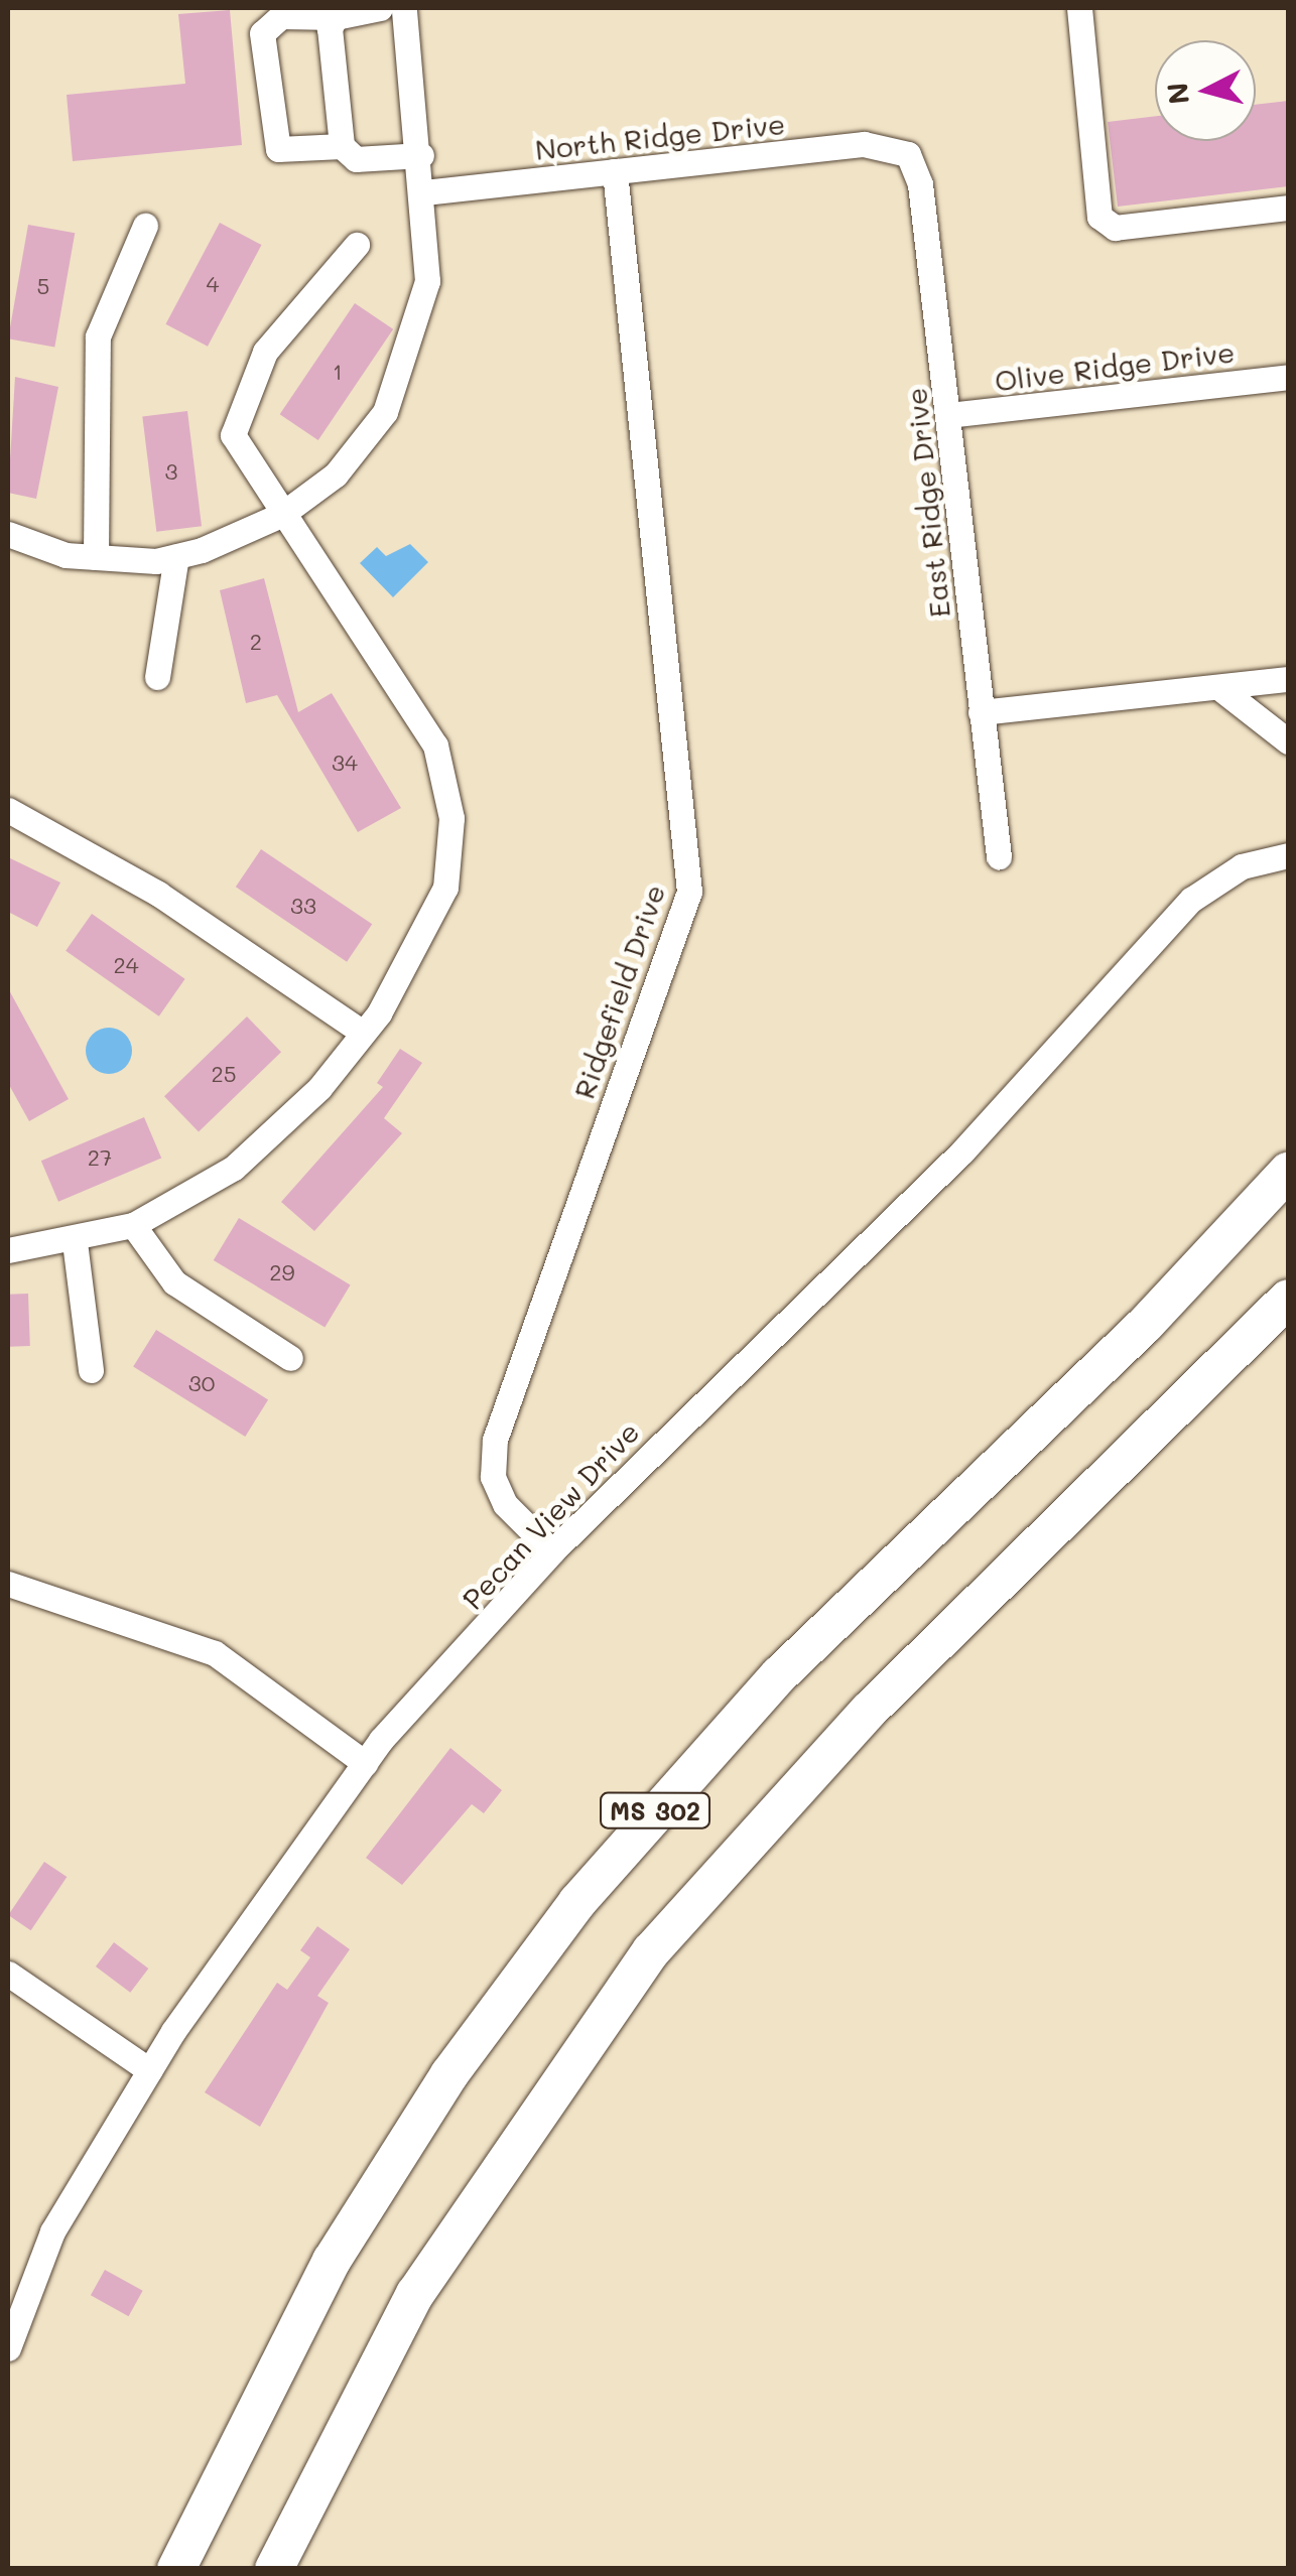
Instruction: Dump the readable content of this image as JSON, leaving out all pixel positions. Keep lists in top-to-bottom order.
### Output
{
  "streets": {
    "highway": ["MS 302"],
    "street": [
      "North Ridge Drive",
      "Olive Ridge Drive",
      "East Ridge Drive",
      "Ridgefield Drive",
      "Pecan View Drive"
    ]
  },
  "crossings": [
    ["North Ridge Drive", "East Ridge Drive"],
    ["North Ridge Drive", "Ridgefield Drive"],
    ["Olive Ridge Drive", "East Ridge Drive"],
    ["Ridgefield Drive", "Pecan View Drive"]
  ],
  "house_numbers": [
    "4",
    "5",
    "1",
    "3",
    "2",
    "34",
    "33",
    "24",
    "25",
    "27",
    "29",
    "30"
  ],
  "north": "left"
}
